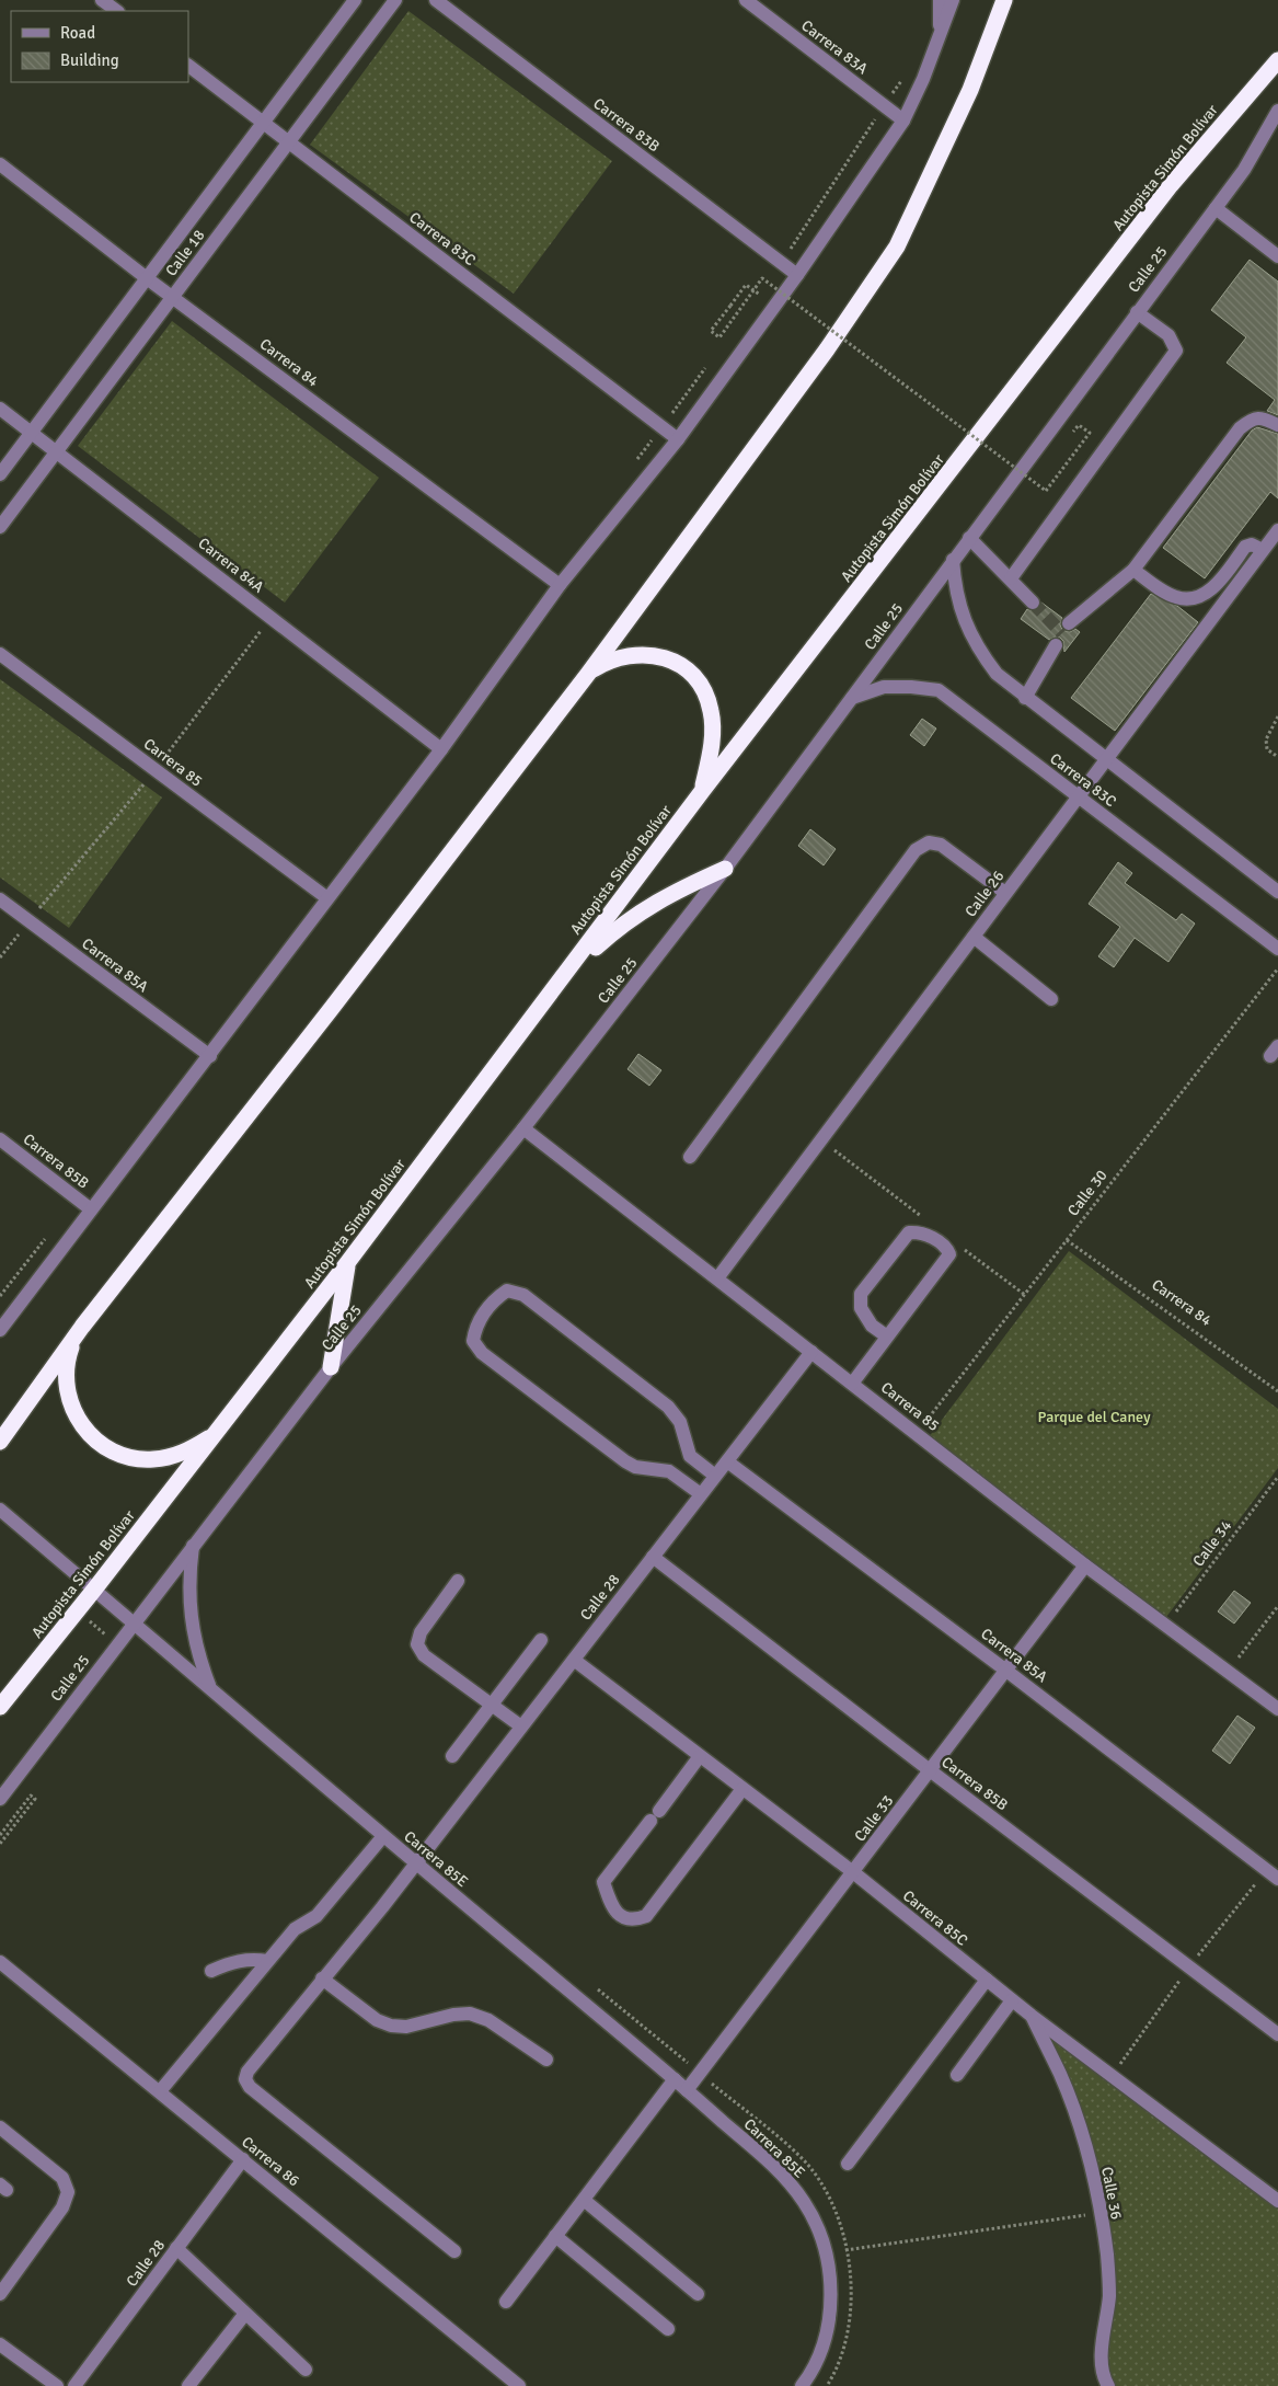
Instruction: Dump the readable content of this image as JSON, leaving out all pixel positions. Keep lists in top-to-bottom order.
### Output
{
  "streets": {
    "highway": ["Autopista Simón Bolívar"],
    "street": [
      "Carrera 83A",
      "Carrera 83B",
      "Carrera 83C",
      "Calle 18",
      "Calle 25",
      "Carrera 84",
      "Carrera 84A",
      "Carrera 85",
      "Calle 26",
      "Carrera 85A",
      "Carrera 85B",
      "Calle 28",
      "Calle 33",
      "Carrera 85E",
      "Carrera 85C",
      "Carrera 86",
      "Calle 36"
    ],
    "path": ["Calle 30", "Calle 34"]
  },
  "crossings": [
    ["Autopista Simón Bolívar", "Carrera 85E"],
    ["Carrera 83C", "Calle 18"],
    ["Carrera 83C", "Calle 25"],
    ["Carrera 83C", "Calle 26"],
    ["Calle 18", "Carrera 84"],
    ["Calle 18", "Carrera 84A"],
    ["Calle 25", "Carrera 85"],
    ["Calle 25", "Carrera 85E"],
    ["Carrera 84", "Calle 30"],
    ["Carrera 85", "Calle 26"],
    ["Carrera 85", "Calle 30"],
    ["Carrera 85", "Calle 34"],
    ["Carrera 85", "Calle 28"],
    ["Carrera 85", "Calle 33"],
    ["Carrera 85A", "Calle 28"],
    ["Carrera 85A", "Calle 33"],
    ["Carrera 85B", "Calle 28"],
    ["Carrera 85B", "Calle 33"],
    ["Calle 28", "Carrera 85E"],
    ["Calle 28", "Carrera 85C"],
    ["Calle 28", "Carrera 86"],
    ["Calle 33", "Carrera 85E"],
    ["Calle 33", "Carrera 85C"],
    ["Carrera 85C", "Calle 36"]
  ],
  "parks": ["Parque del Caney"],
  "legend": ["Road", "Building"]
}
